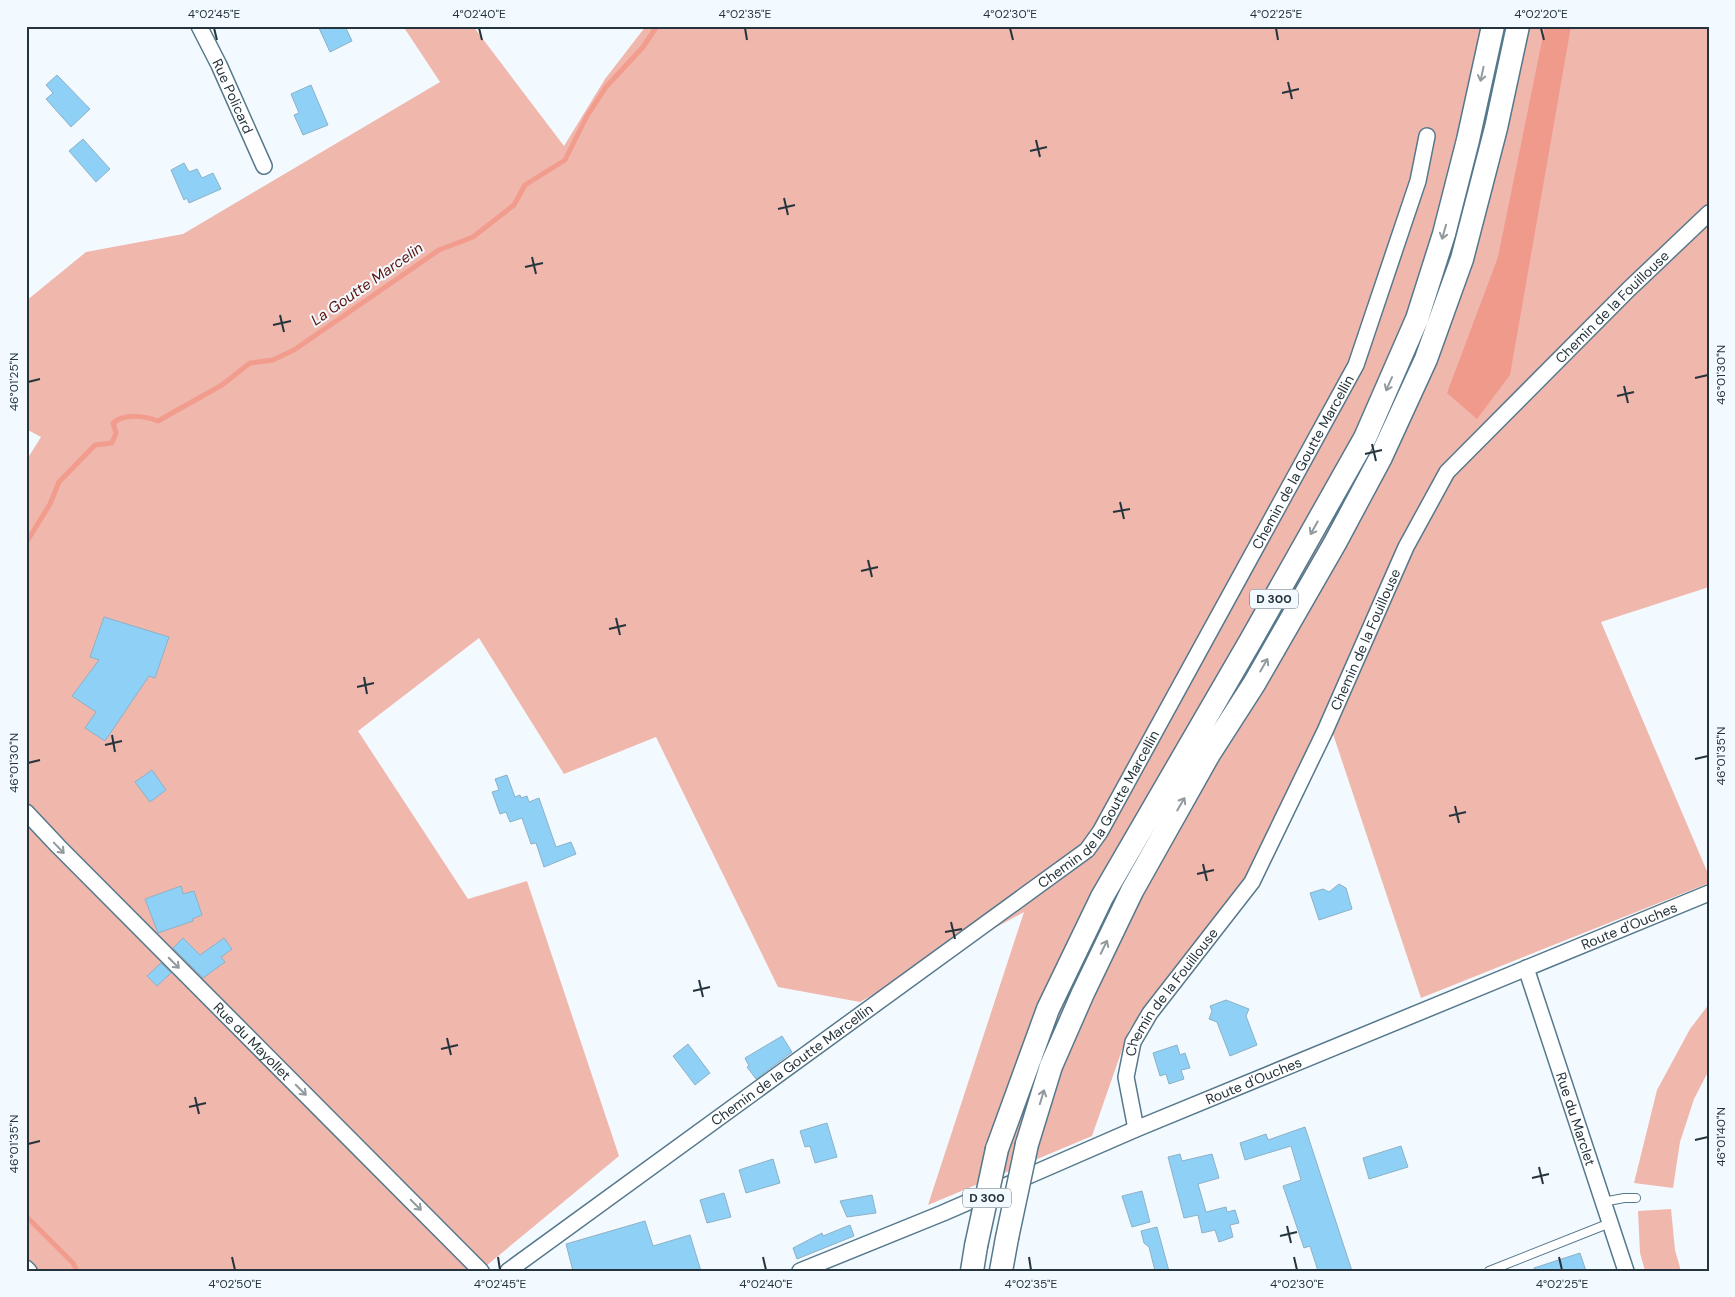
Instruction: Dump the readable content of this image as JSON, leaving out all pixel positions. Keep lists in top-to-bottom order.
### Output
{
  "streets": {
    "main road": ["D 300"],
    "street": [
      "Rue Policard",
      "Chemin de la Fouillouse",
      "Chemin de la Goutte Marcellin",
      "Route d'Ouches",
      "Rue du Mayollet",
      "Rue du Marclet"
    ]
  },
  "crossings": [
    ["Chemin de la Fouillouse", "Route d'Ouches"],
    ["Route d'Ouches", "Rue du Marclet"]
  ],
  "one_way": ["Rue du Mayollet"],
  "water": ["La Goutte Marcelin"],
  "coordinates": [
    "4°02'45\"E",
    "4°02'40\"E",
    "4°02'35\"E",
    "4°02'30\"E",
    "4°02'25\"E",
    "4°02'20\"E",
    "46°01'30\"N",
    "46°01'25\"N",
    "46°01'35\"N",
    "46°01'40\"N",
    "4°02'50\"E"
  ]
}
